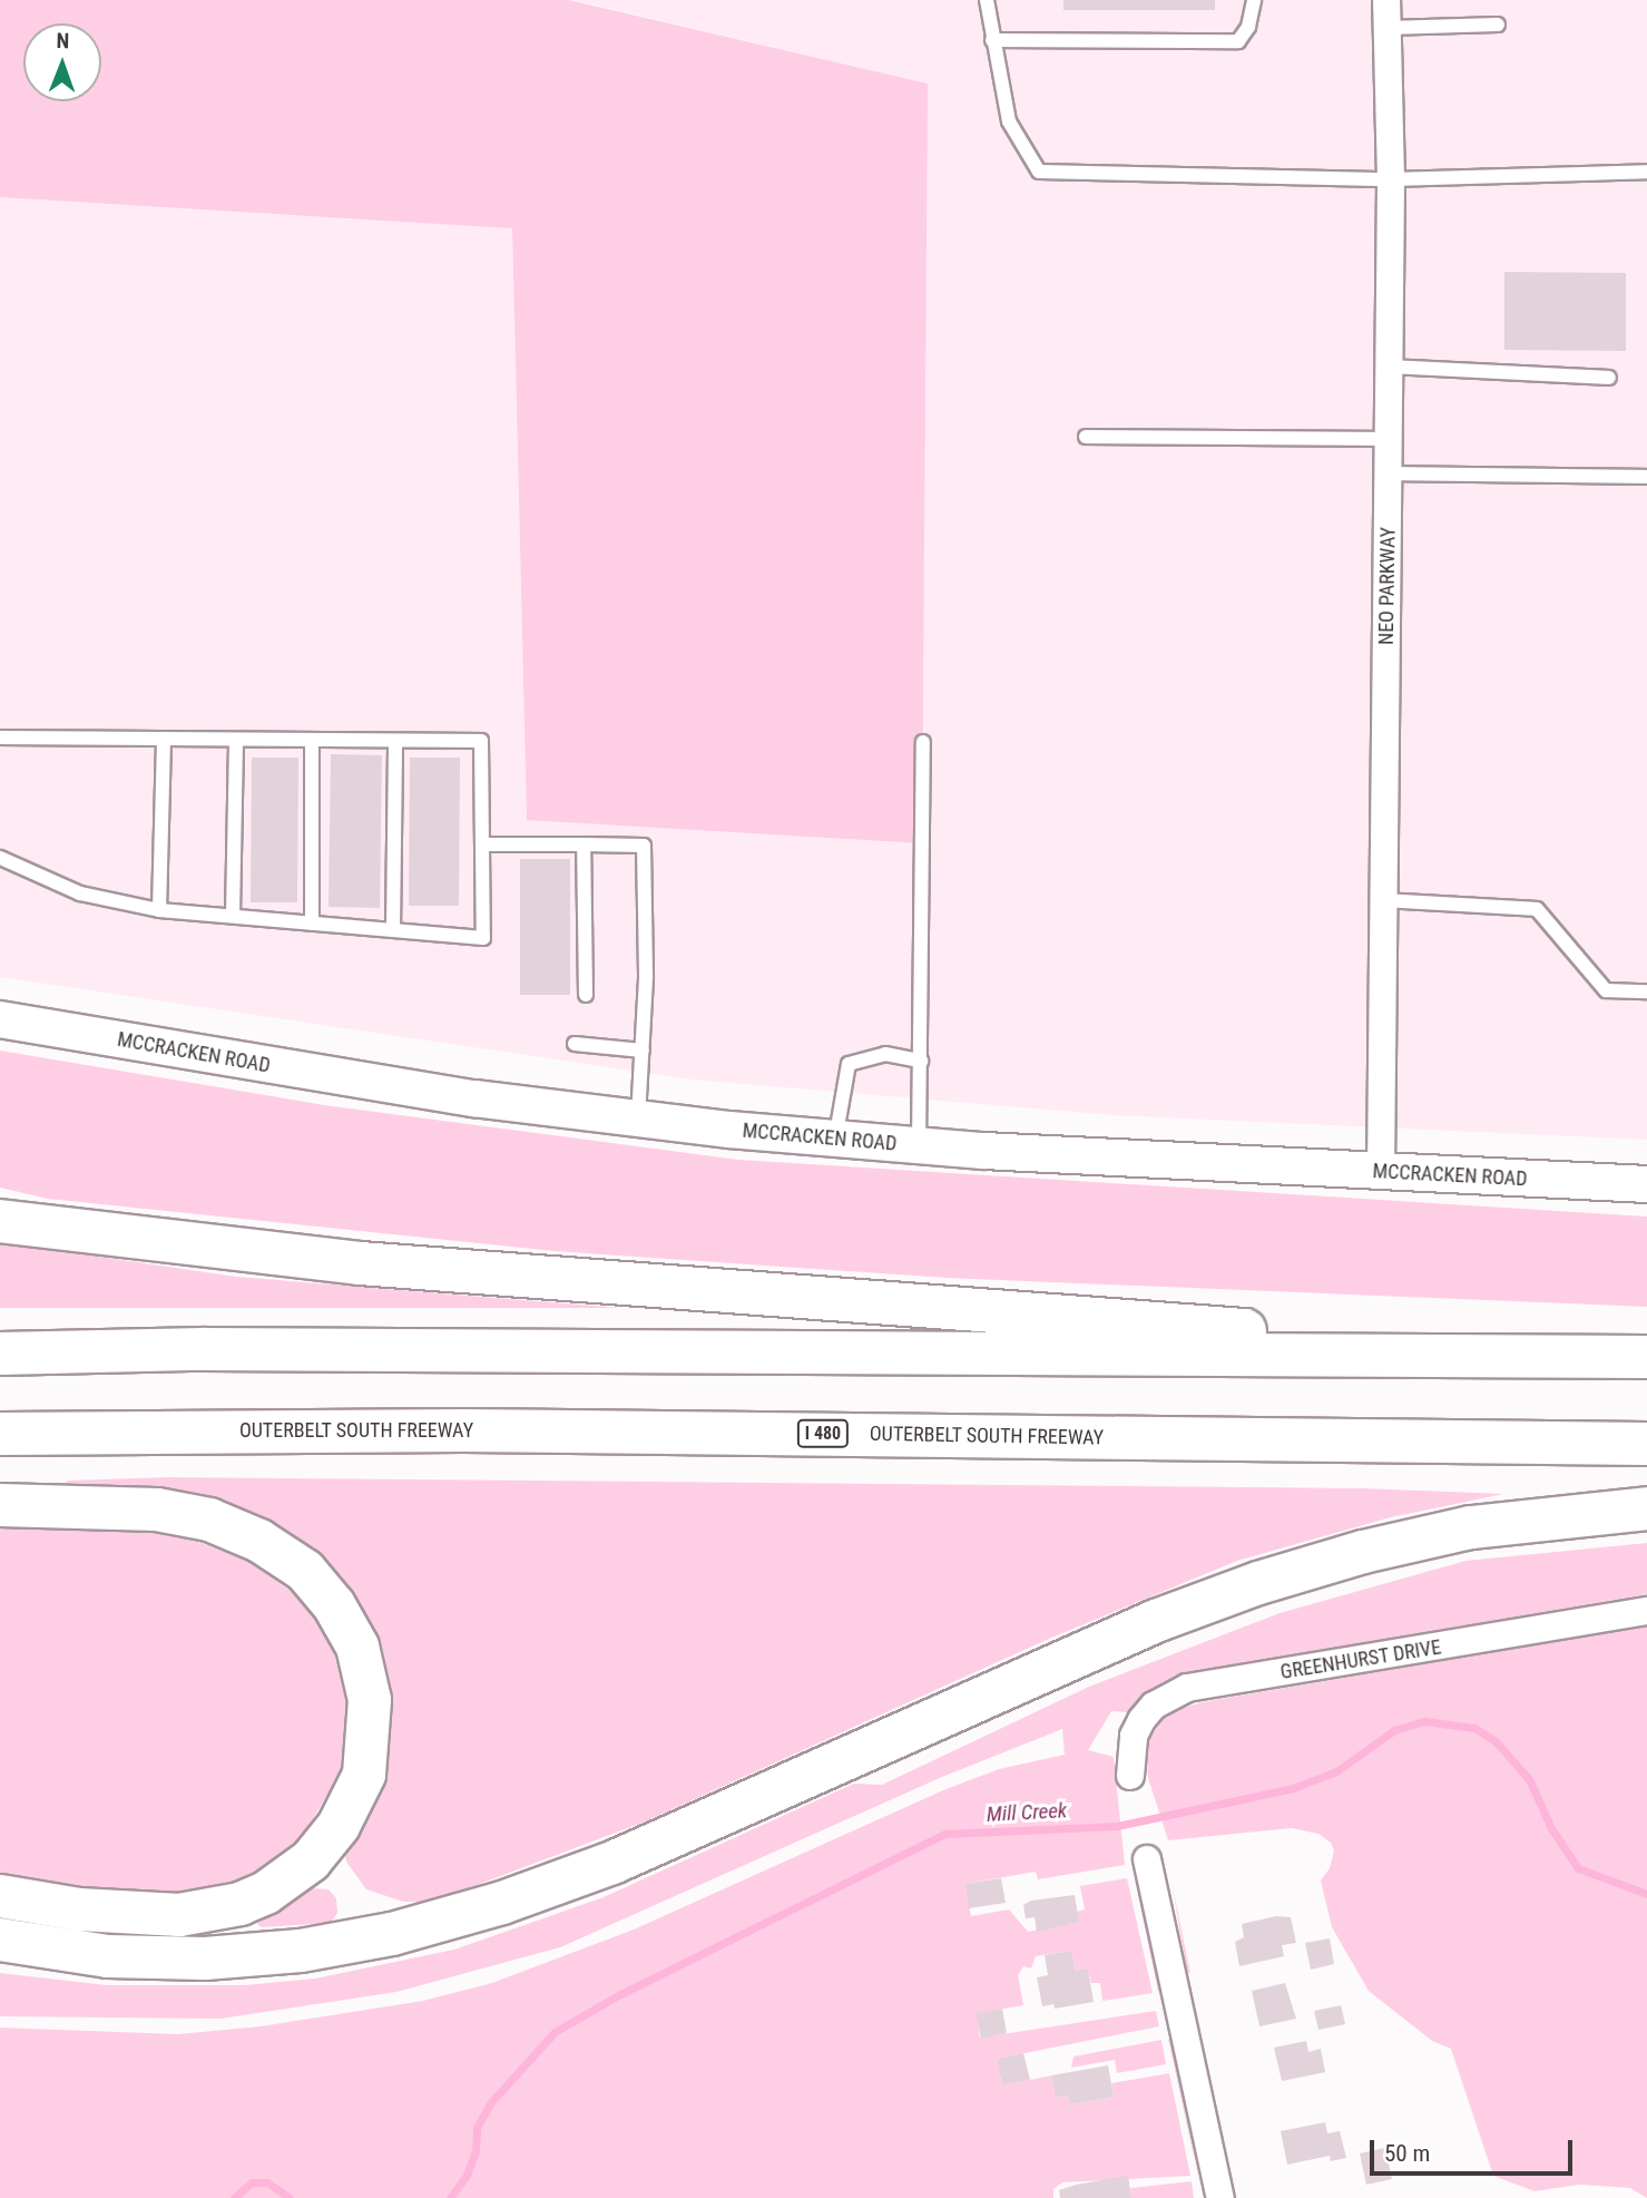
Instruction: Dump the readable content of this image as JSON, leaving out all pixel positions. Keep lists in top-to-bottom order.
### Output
{
  "streets": {
    "highway": ["OUTERBELT SOUTH FREEWAY", "I 480"],
    "street": ["NEO PARKWAY", "MCCRACKEN ROAD", "GREENHURST DRIVE"]
  },
  "crossings": [
    ["NEO PARKWAY", "MCCRACKEN ROAD"]
  ],
  "water": ["Mill Creek"],
  "scale_bar": "50 m",
  "north": "top"
}
